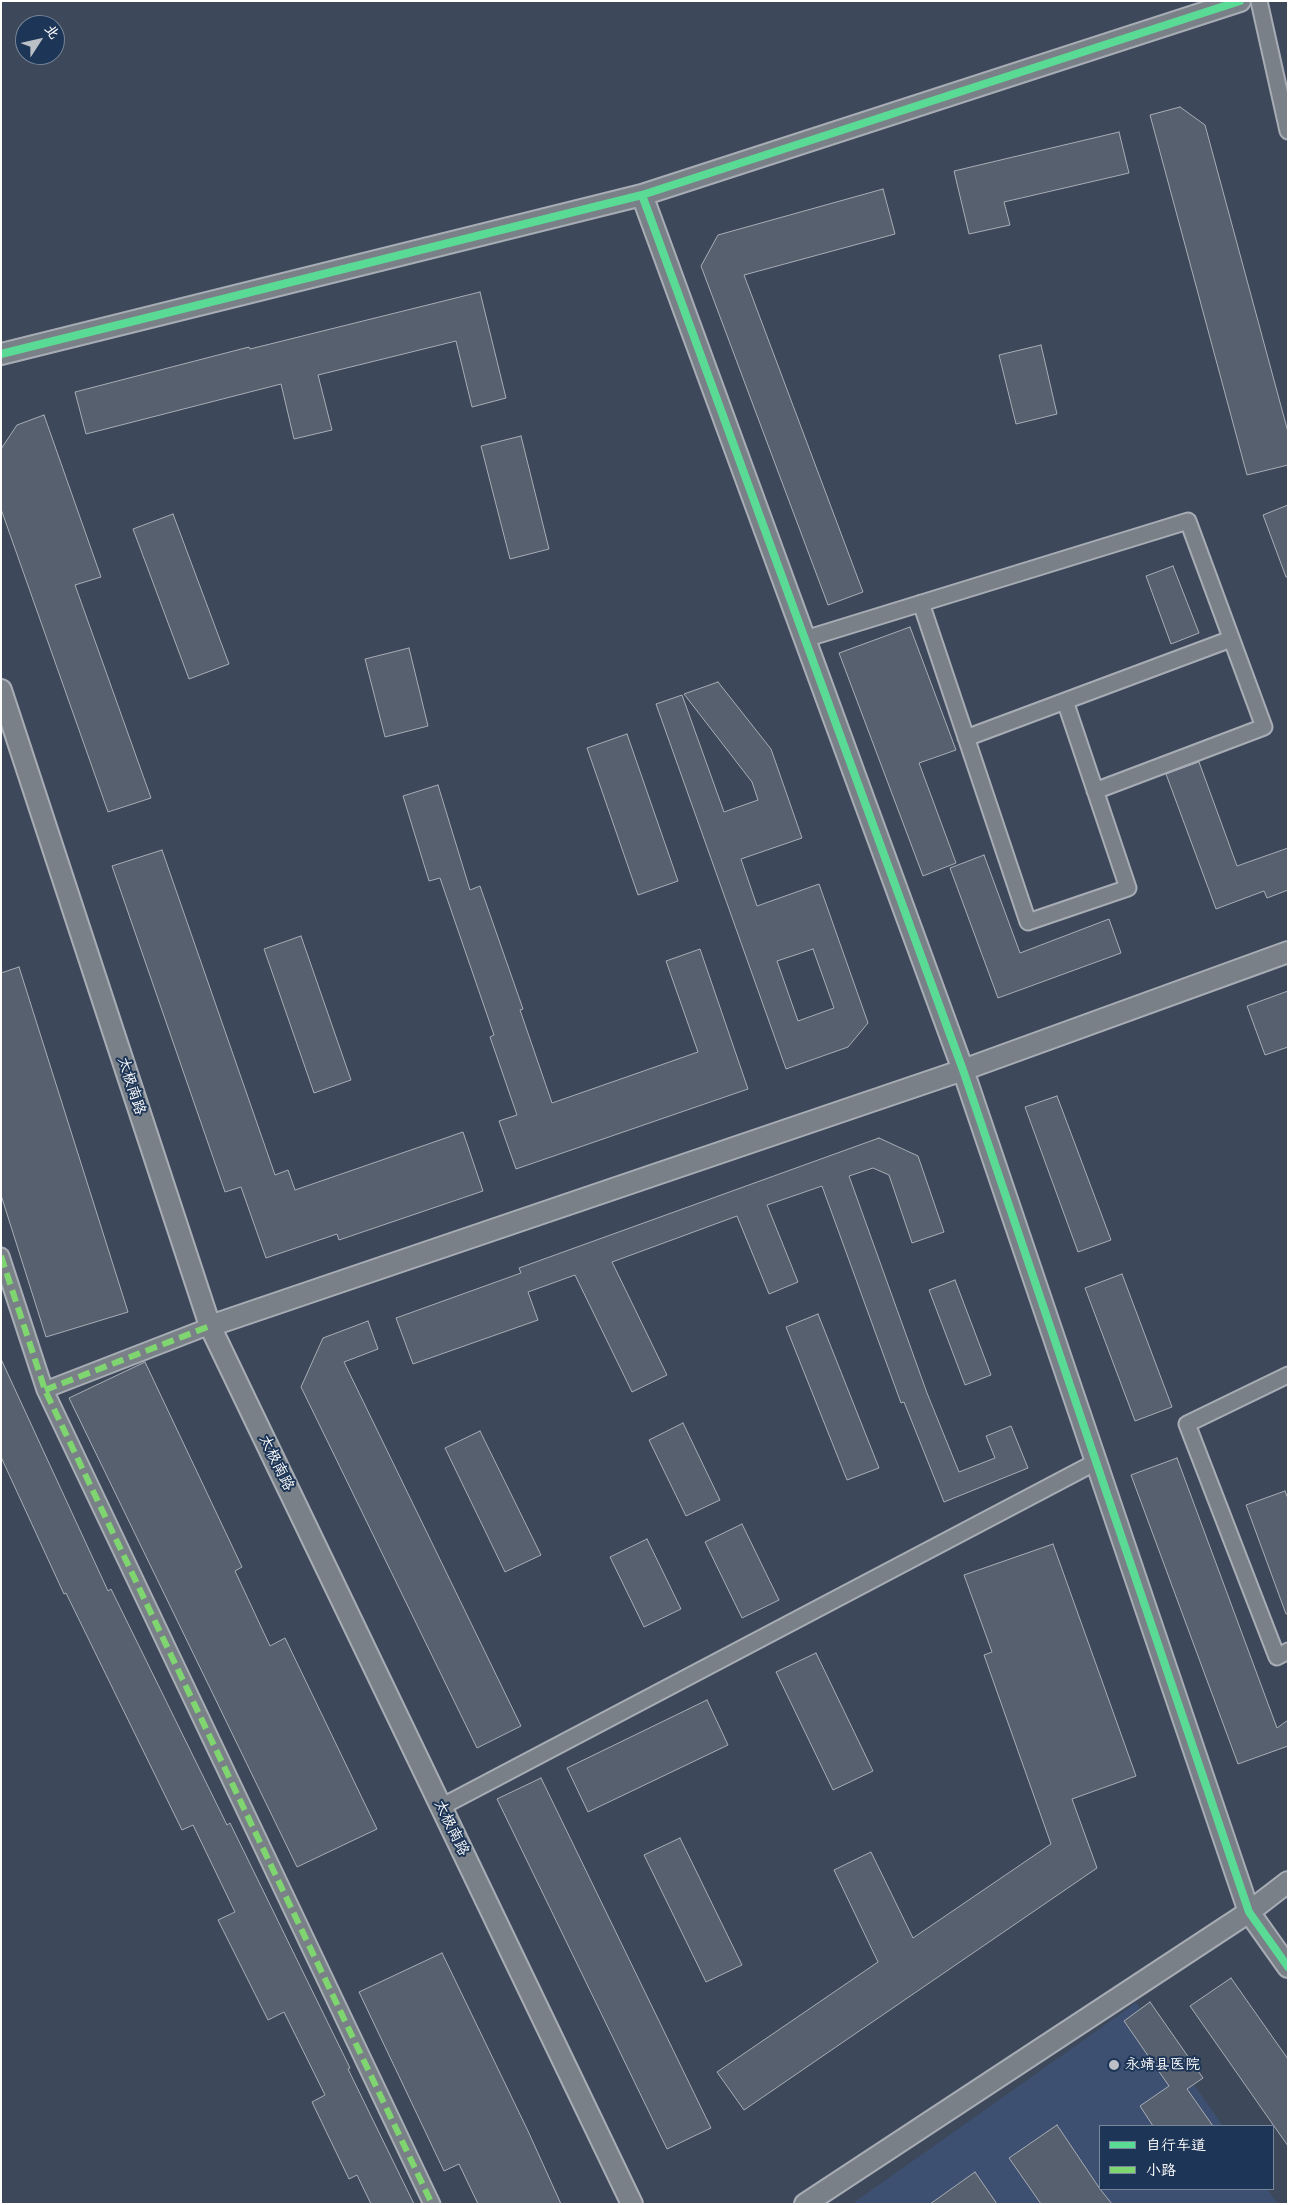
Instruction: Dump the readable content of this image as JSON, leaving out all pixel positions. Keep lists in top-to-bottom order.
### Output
{
  "streets": {
    "street": ["太极南路"]
  },
  "places": ["永靖县医院"],
  "legend": ["自行车道", "小路"],
  "north": "top right"
}
